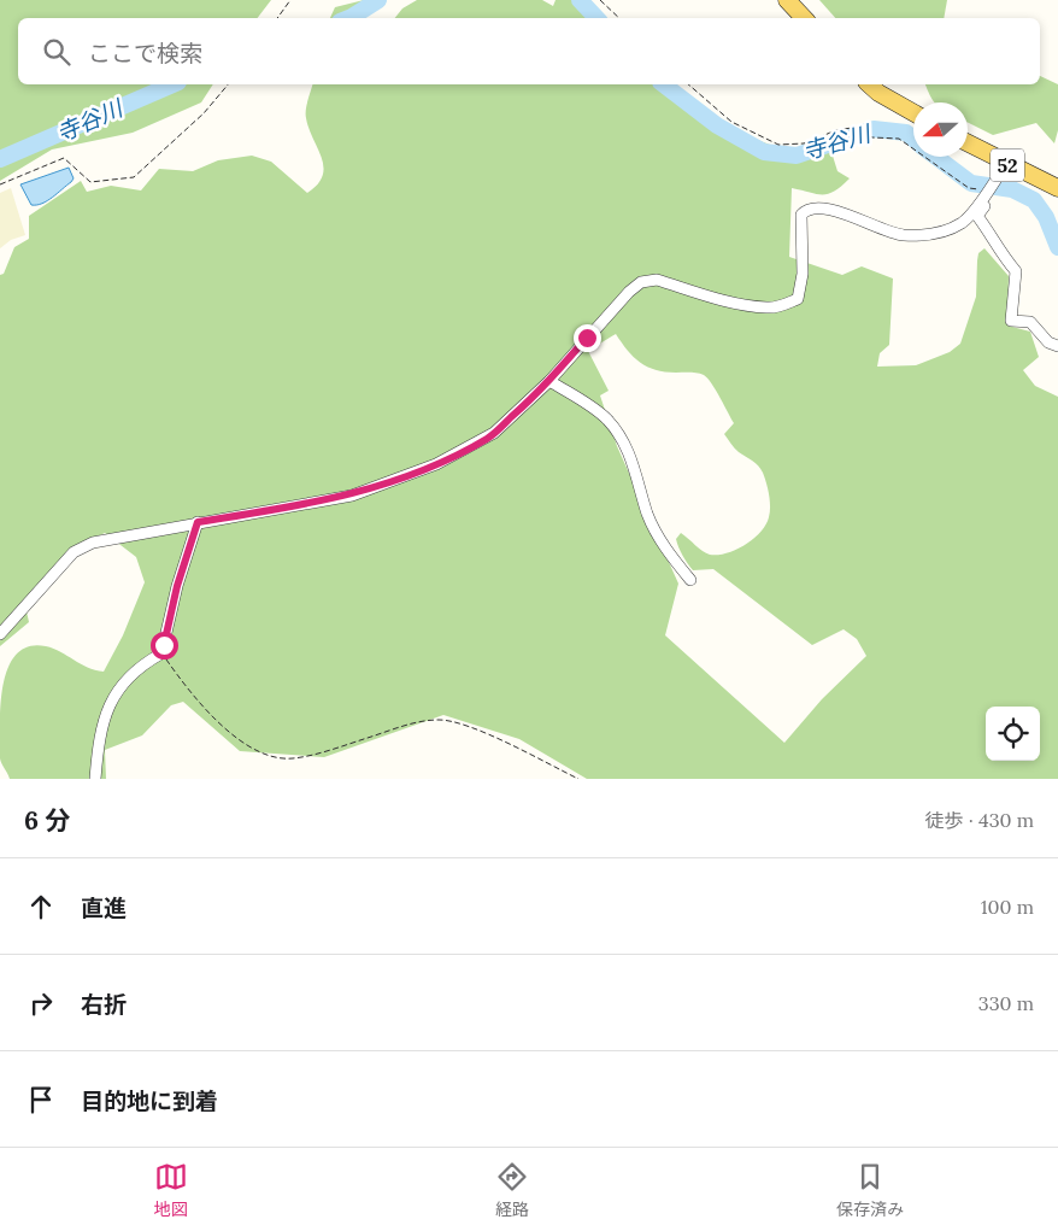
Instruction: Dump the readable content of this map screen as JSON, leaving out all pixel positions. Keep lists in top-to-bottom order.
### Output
{
  "streets": {
    "main road": ["52"]
  },
  "water": ["寺谷川"],
  "north": "left",
  "page": {
    "search": "ここで検索",
    "heading": ["6 分", "徒歩 · 430 m"],
    "list": [
      ["直進", "100 m"],
      ["右折", "330 m"],
      "目的地に到着"
    ],
    "nav": ["地図", "経路", "保存済み"]
  }
}
